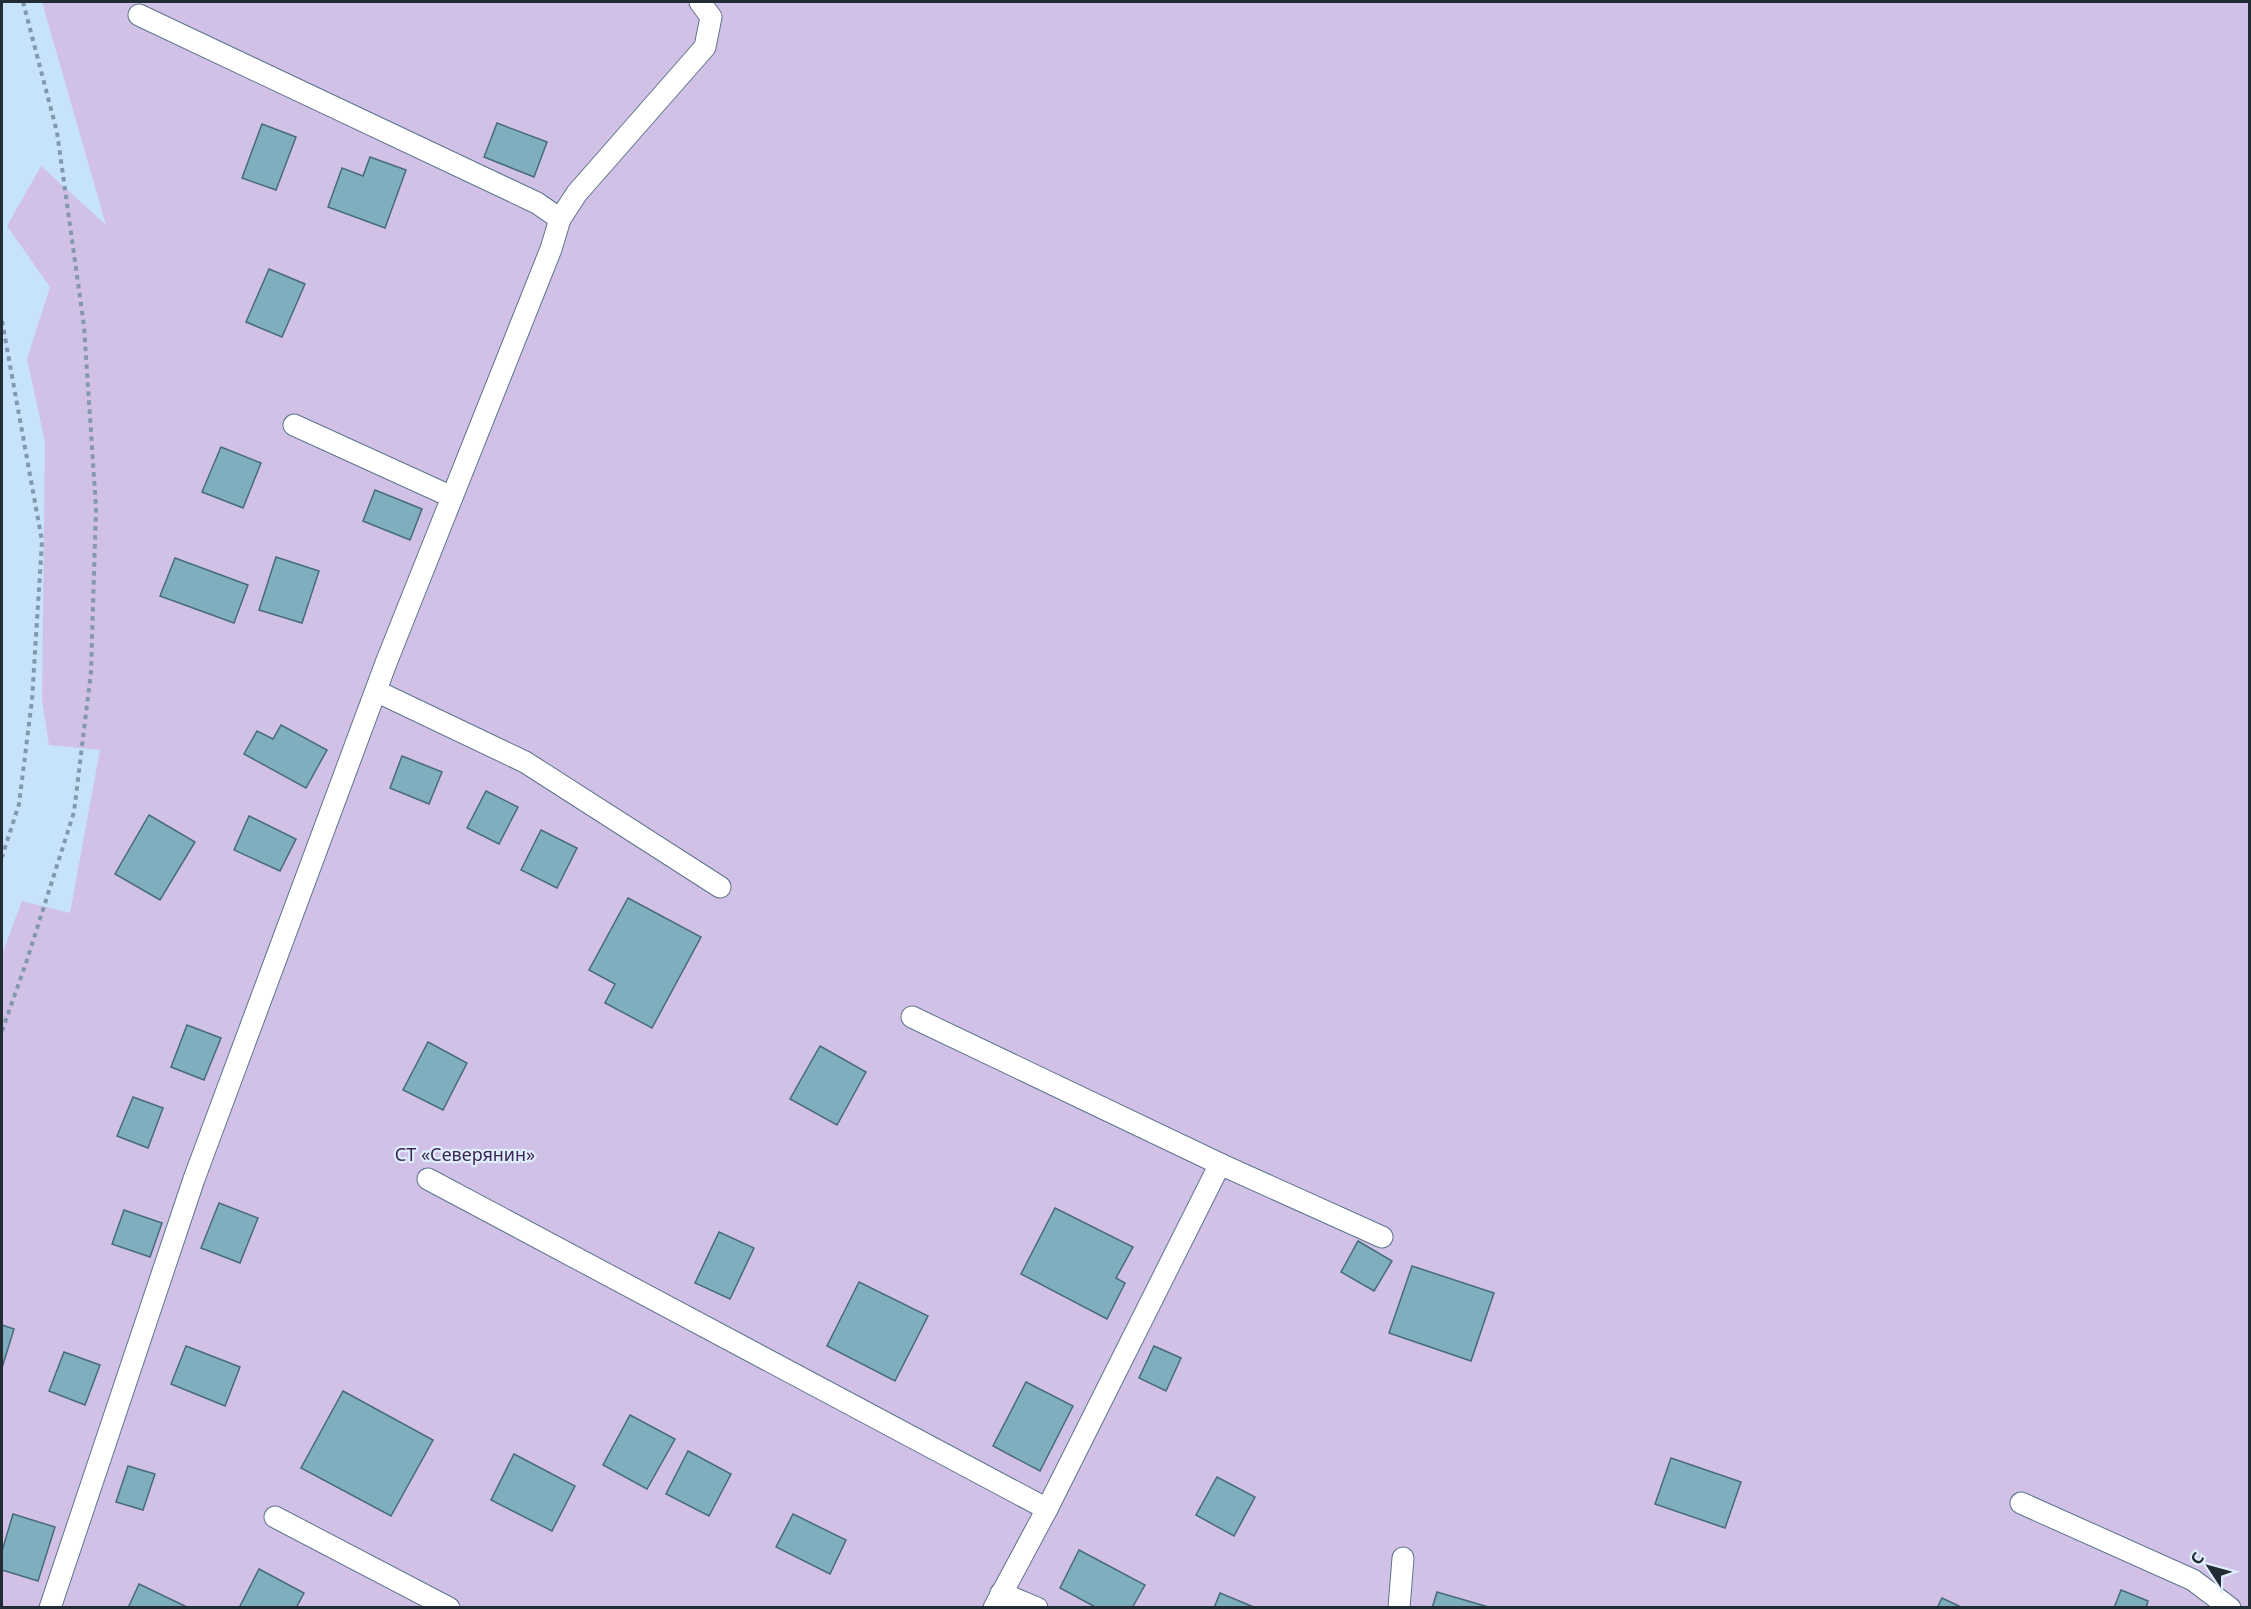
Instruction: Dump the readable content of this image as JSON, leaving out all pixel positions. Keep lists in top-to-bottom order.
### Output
{
  "parks": ["СТ «Северянин»"],
  "north": "top left"
}
